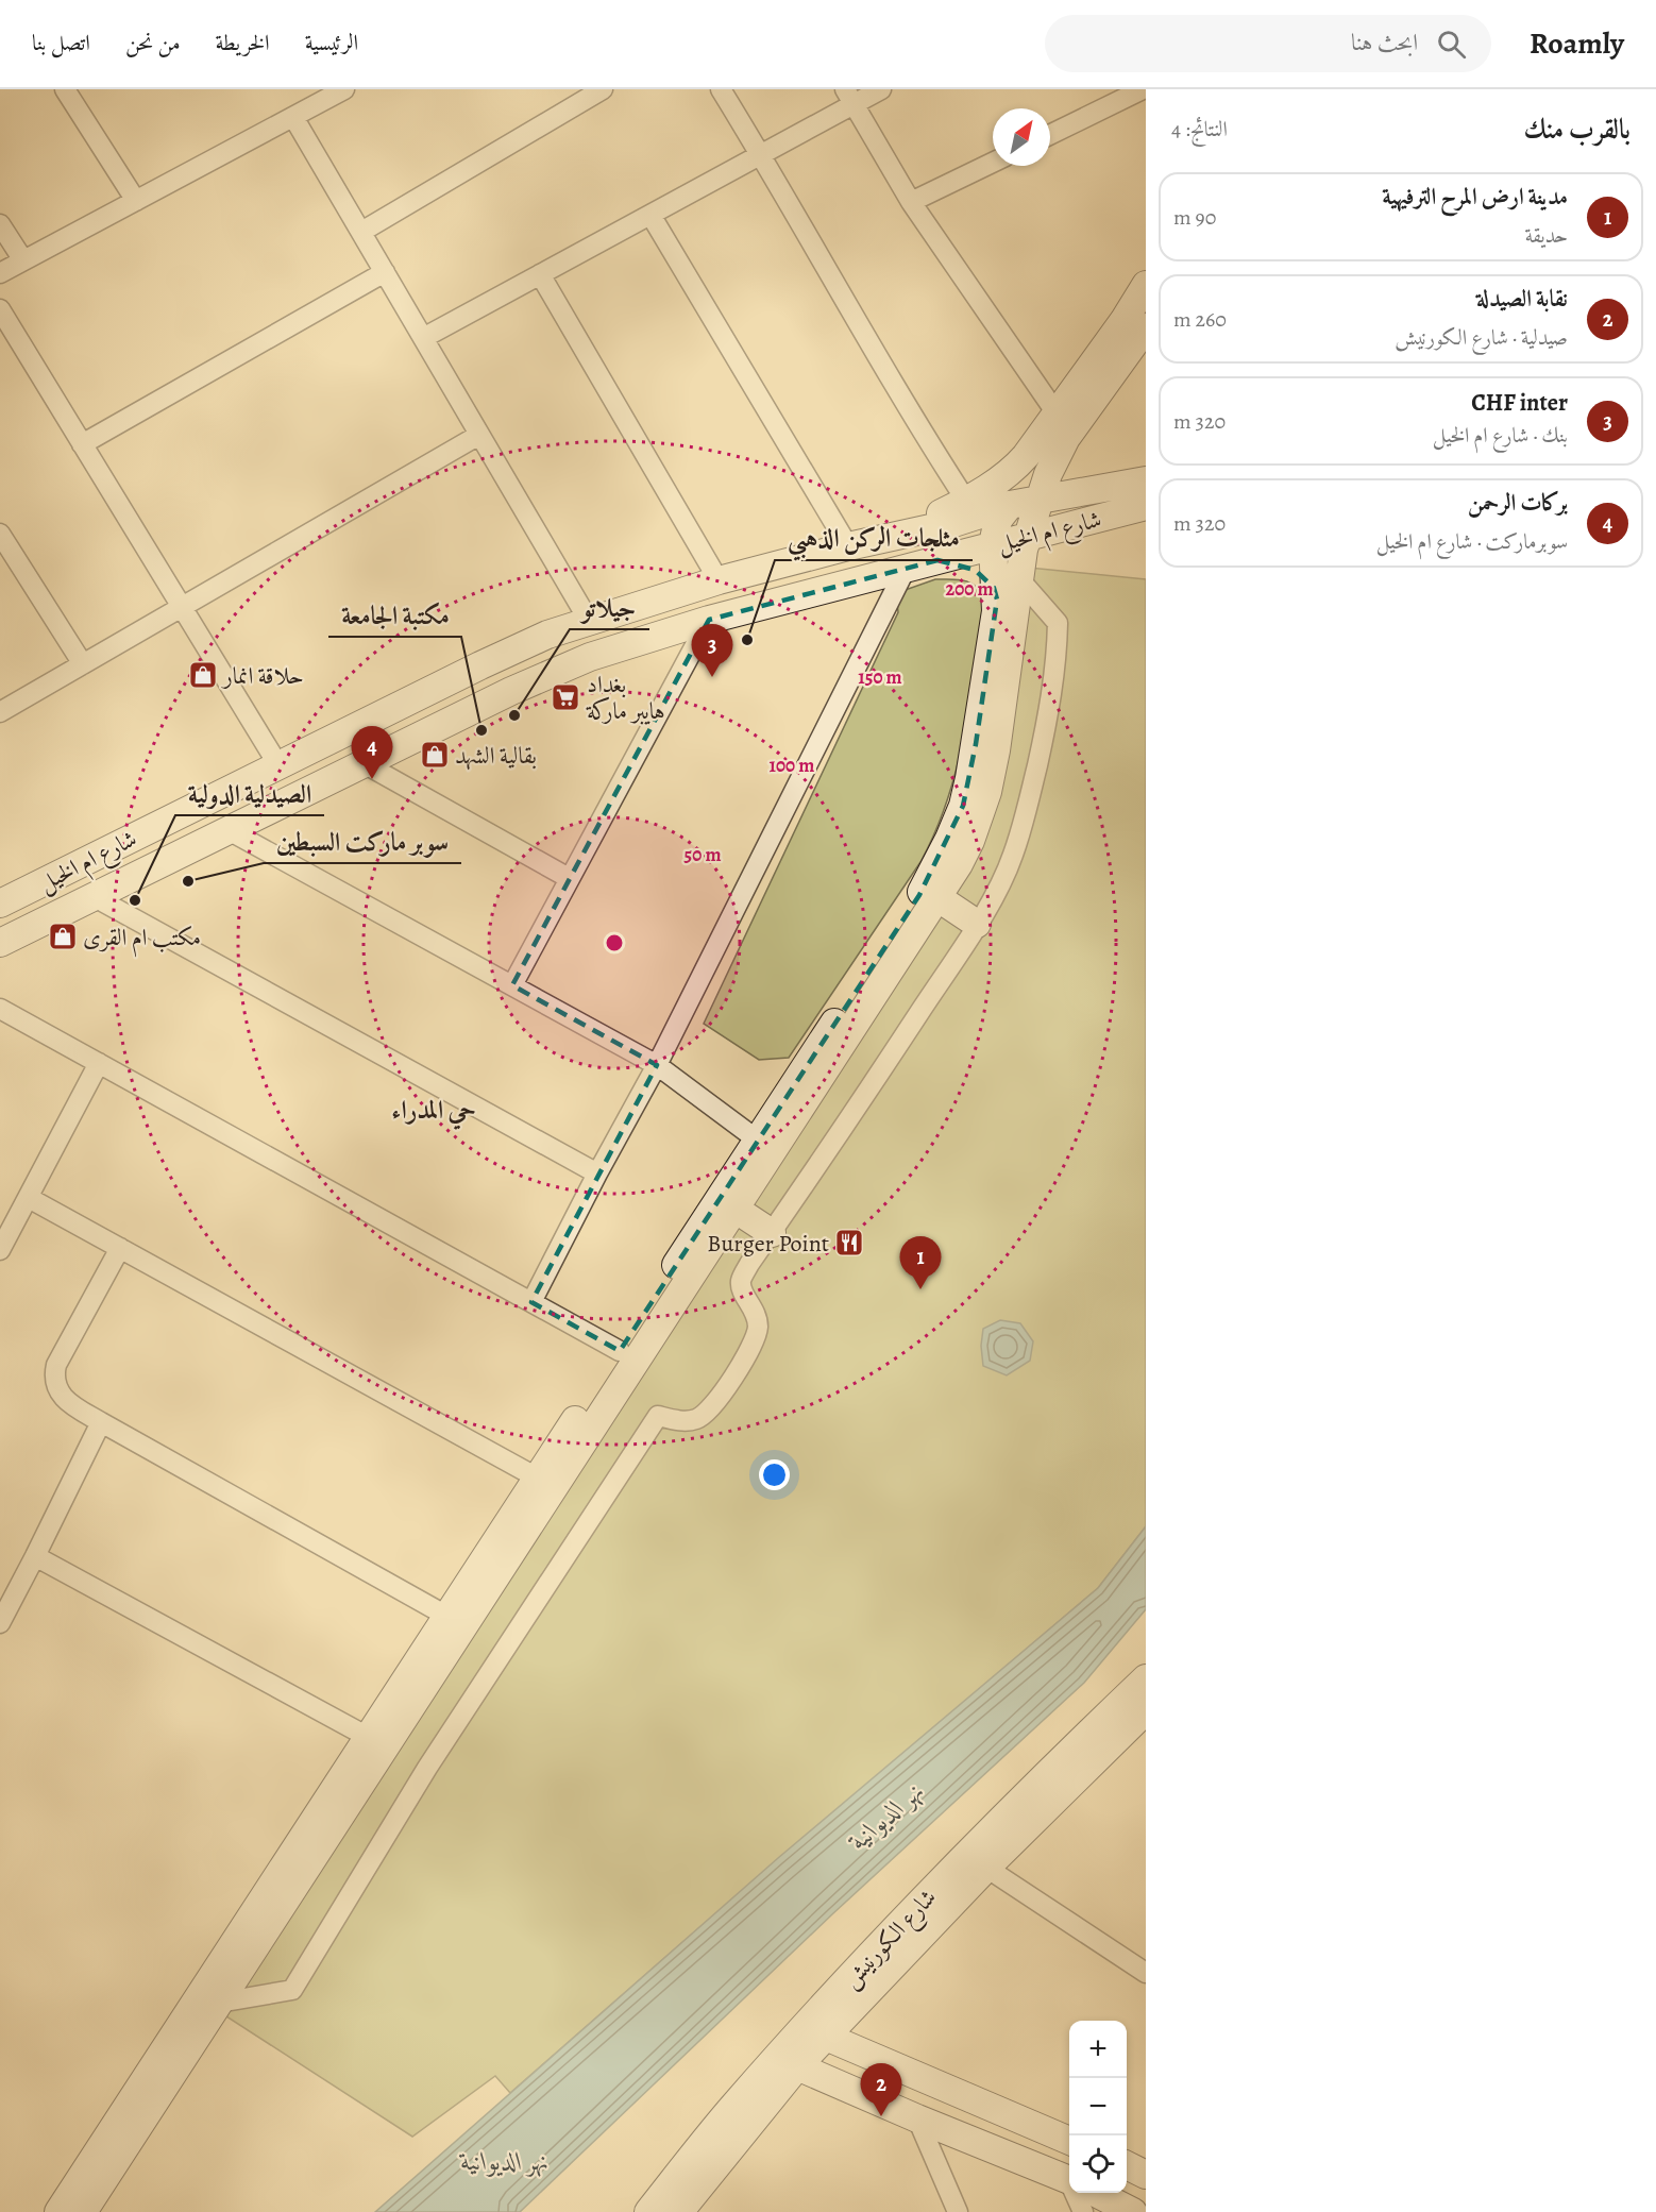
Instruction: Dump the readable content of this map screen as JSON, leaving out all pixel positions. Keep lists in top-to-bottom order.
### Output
{
  "streets": {
    "main road": ["شارع ام الخيل", "شارع الكورنيش"]
  },
  "districts": ["حي المدراء"],
  "water": ["نهر الديوانية"],
  "places": {
    "other": [
      "مثلجات الركن الذهبي",
      "جيلاتو",
      "مكتبة الجامعة",
      "سوبر ماركت السبطين",
      "الصيدلية الدولية"
    ],
    "shop": ["حلاقة انمار", "بقالية الشهد", "مكتب ام القرى"],
    "supermarket": ["بغداد هايبر ماركة"],
    "restaurant": ["Burger Point"]
  },
  "north": "top right",
  "page": {
    "header": "Roamly",
    "search": "ابحث هنا",
    "nav": [
      "الرئيسية",
      "الخريطة",
      "من نحن",
      "اتصل بنا"
    ],
    "heading": ["بالقرب منك", "النتائج: 4"],
    "list": [
      {
        "mark": "1",
        "name": "مدينة ارض المرح الترفيهية",
        "note": "حديقة",
        "value": "90 m"
      },
      {
        "mark": "2",
        "name": "نقابة الصيدلة",
        "note": "صيدلية · شارع الكورنيش",
        "value": "260 m"
      },
      {
        "mark": "3",
        "name": "CHF inter",
        "note": "بنك · شارع ام الخيل",
        "value": "320 m"
      },
      {
        "mark": "4",
        "name": "بركات الرحمن",
        "note": "سوبرماركت · شارع ام الخيل",
        "value": "320 m"
      }
    ],
    "pins": [
      "3",
      "4",
      "1",
      "2"
    ],
    "map_buttons": ["+", "−"]
  },
  "rings": [
    "200 m",
    "150 m",
    "100 m",
    "50 m"
  ]
}
